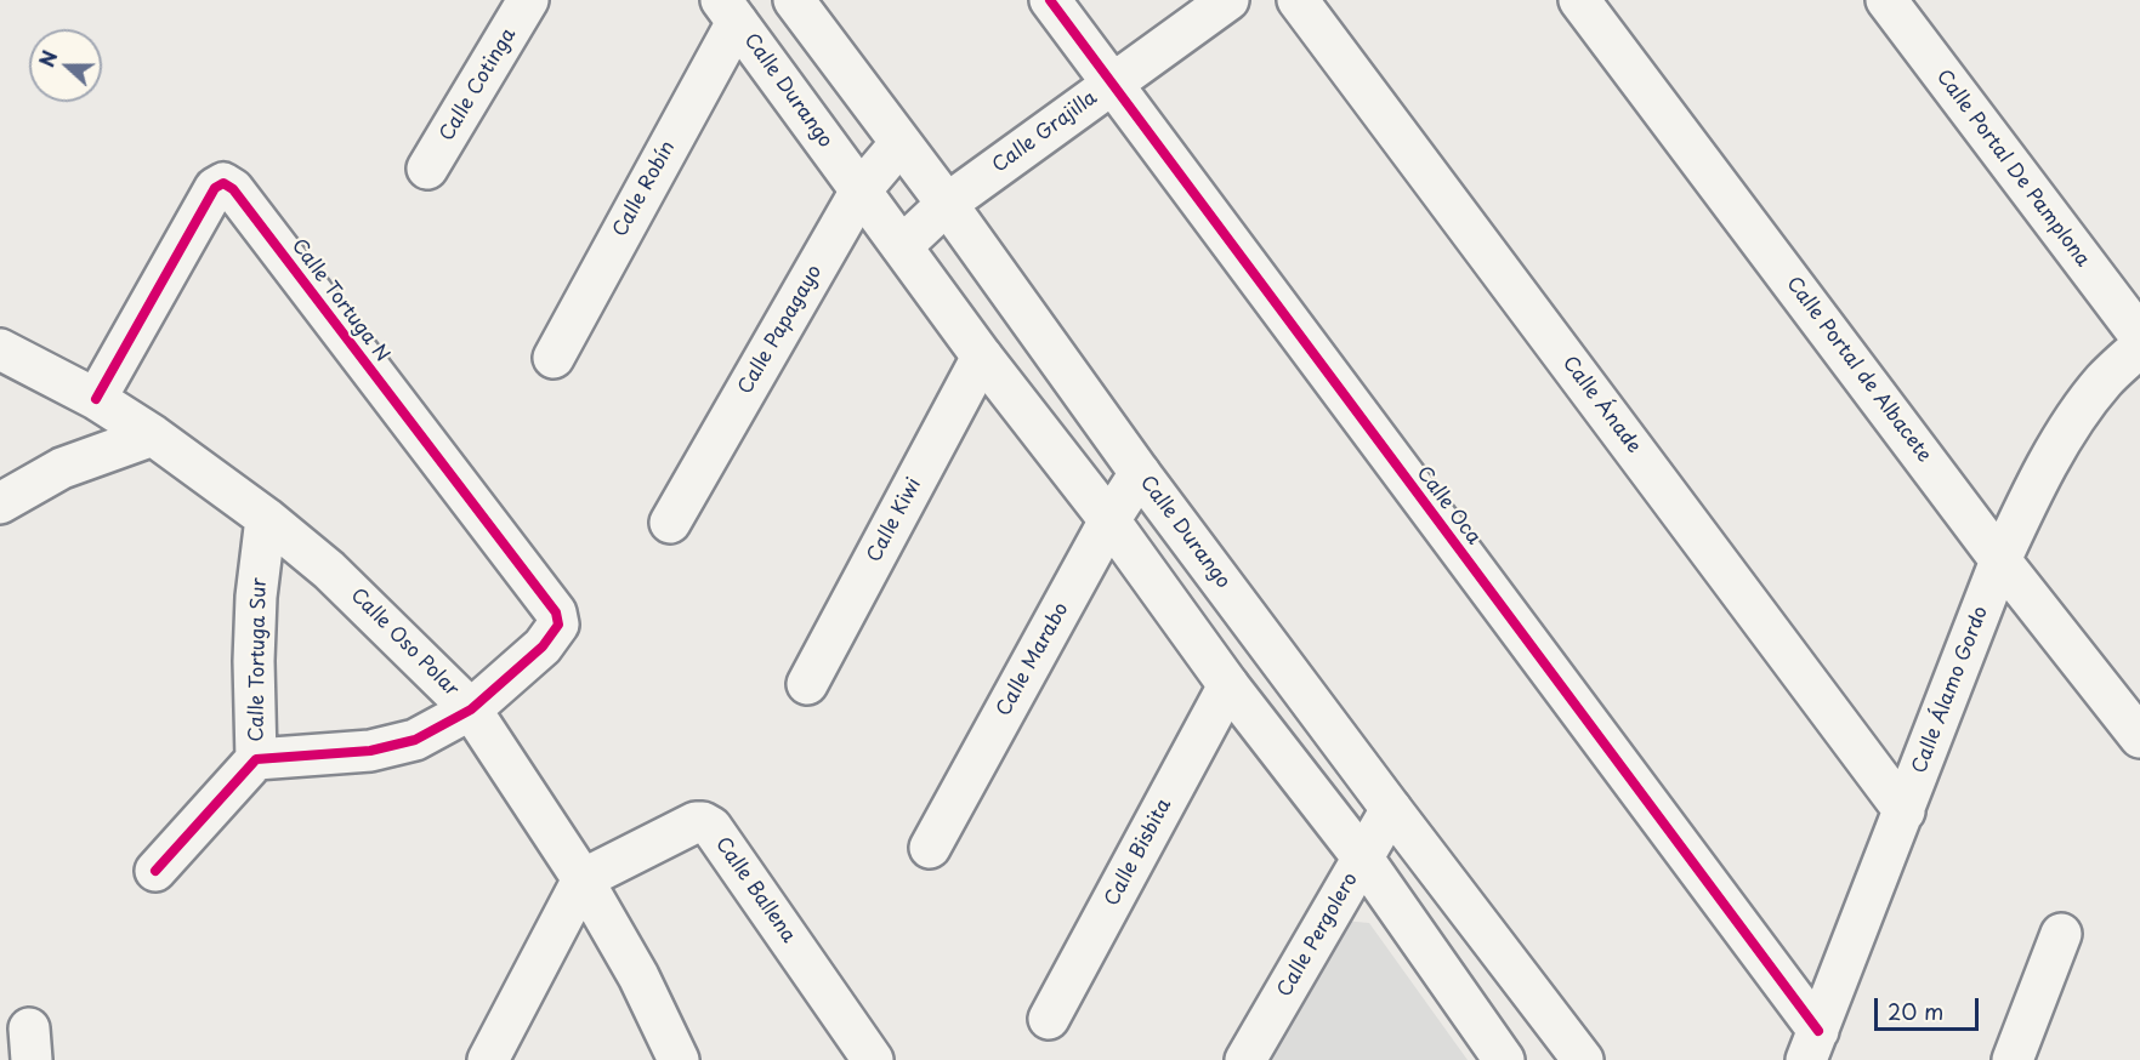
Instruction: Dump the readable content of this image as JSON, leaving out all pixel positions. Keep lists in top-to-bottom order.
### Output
{
  "streets": {
    "street": [
      "Calle Cotinga",
      "Calle Durango",
      "Calle Grajilla",
      "Calle Portal De Pamplona",
      "Calle Robín",
      "Calle Tortuga N",
      "Calle Papagayo",
      "Calle Portal de Albacete",
      "Calle Ánade",
      "Calle Oca",
      "Calle Kiwi",
      "Calle Oso Polar",
      "Calle Tortuga Sur",
      "Calle Marabo",
      "Calle Álamo Gordo",
      "Calle Bisbita",
      "Calle Ballena",
      "Calle Pergolero"
    ]
  },
  "crossings": [
    ["Calle Durango", "Calle Grajilla"],
    ["Calle Durango", "Calle Robín"],
    ["Calle Durango", "Calle Papagayo"],
    ["Calle Durango", "Calle Kiwi"],
    ["Calle Durango", "Calle Marabo"],
    ["Calle Durango", "Calle Bisbita"],
    ["Calle Durango", "Calle Pergolero"],
    ["Calle Grajilla", "Calle Oca"],
    ["Calle Tortuga N", "Calle Oso Polar"],
    ["Calle Tortuga N", "Calle Tortuga Sur"],
    ["Calle Portal de Albacete", "Calle Álamo Gordo"],
    ["Calle Ánade", "Calle Álamo Gordo"],
    ["Calle Oca", "Calle Álamo Gordo"],
    ["Calle Oso Polar", "Calle Tortuga Sur"],
    ["Calle Oso Polar", "Calle Ballena"]
  ],
  "scale_bar": "20 m",
  "north": "left"
}
